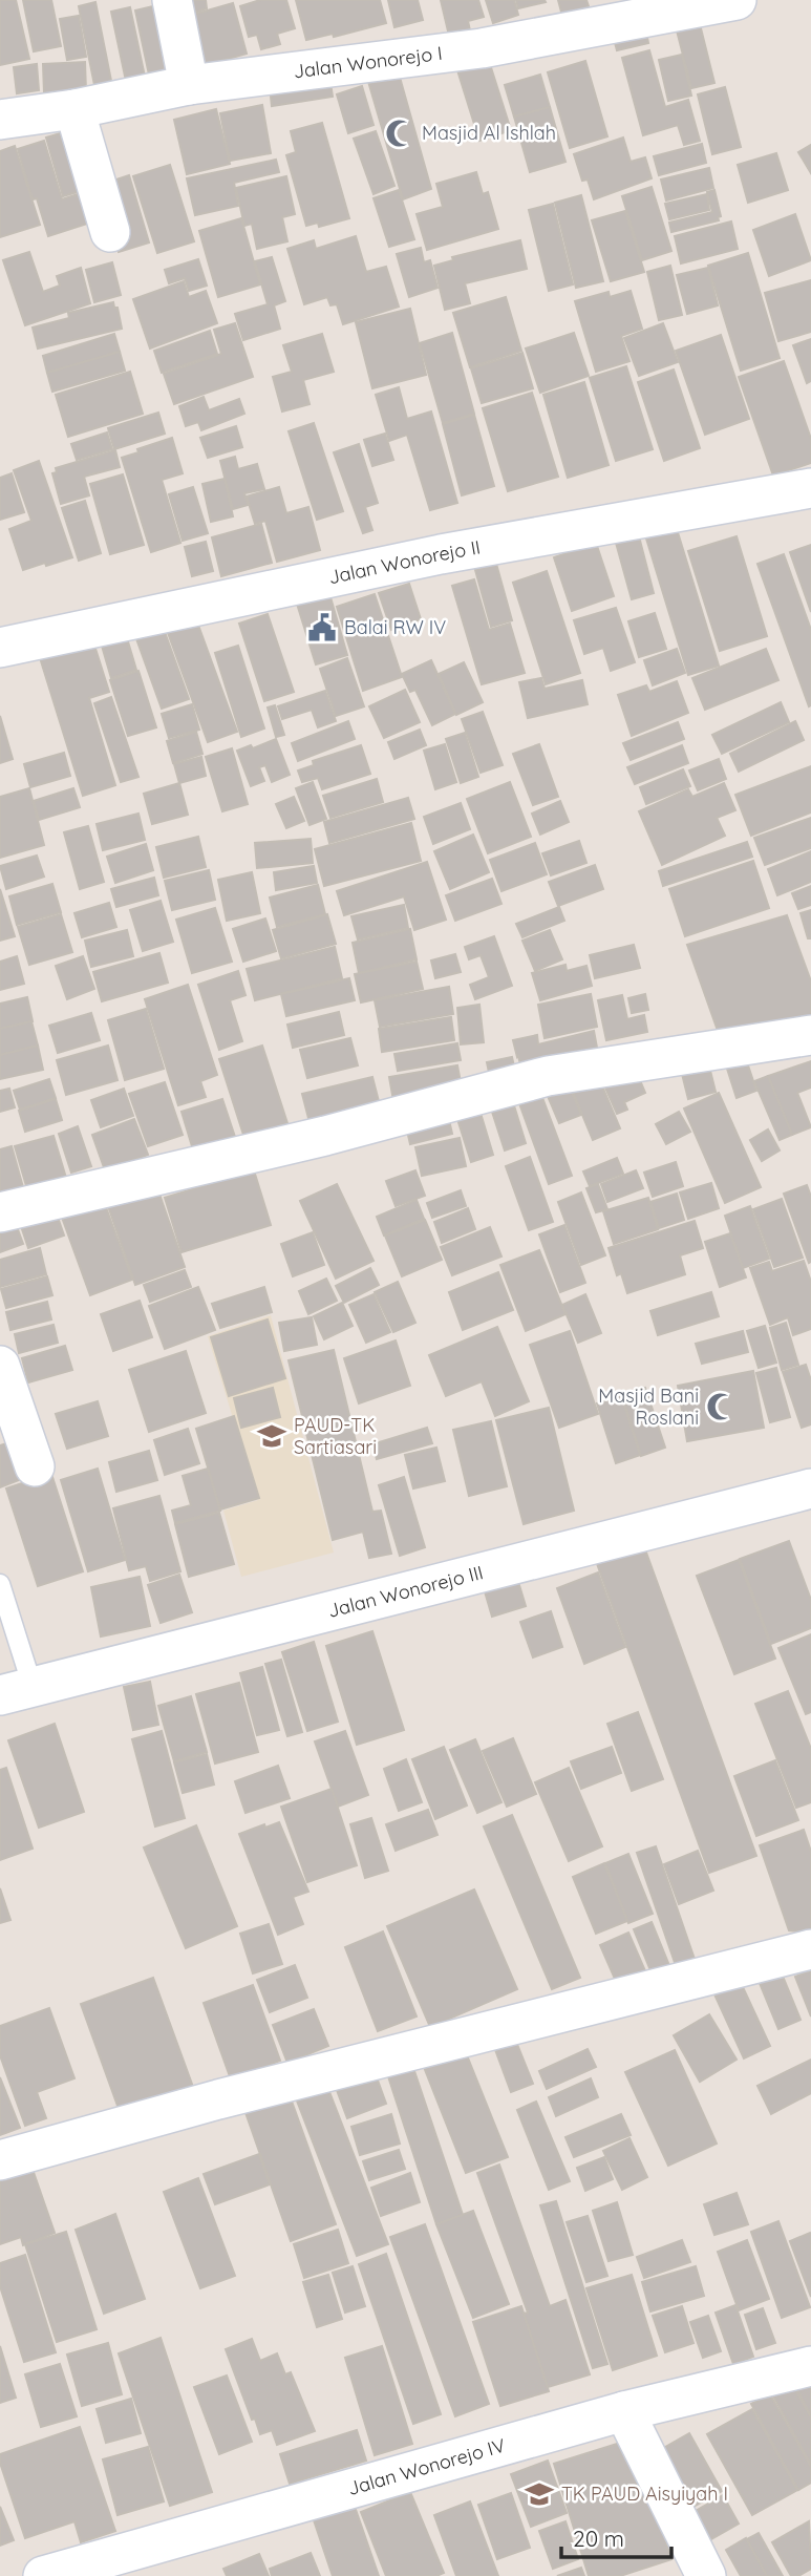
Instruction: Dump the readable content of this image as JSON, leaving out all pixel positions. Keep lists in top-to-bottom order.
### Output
{
  "streets": {
    "street": [
      "Jalan Wonorejo I",
      "Jalan Wonorejo II",
      "Jalan Wonorejo III",
      "Jalan Wonorejo IV"
    ]
  },
  "places": {
    "mosque": ["Masjid Al Ishlah", "Masjid Bani Roslani"],
    "public building": ["Balai RW IV"],
    "school or university": ["PAUD-TK Sartiasari", "TK PAUD Aisyiyah I"]
  },
  "scale_bar": "20 m"
}
